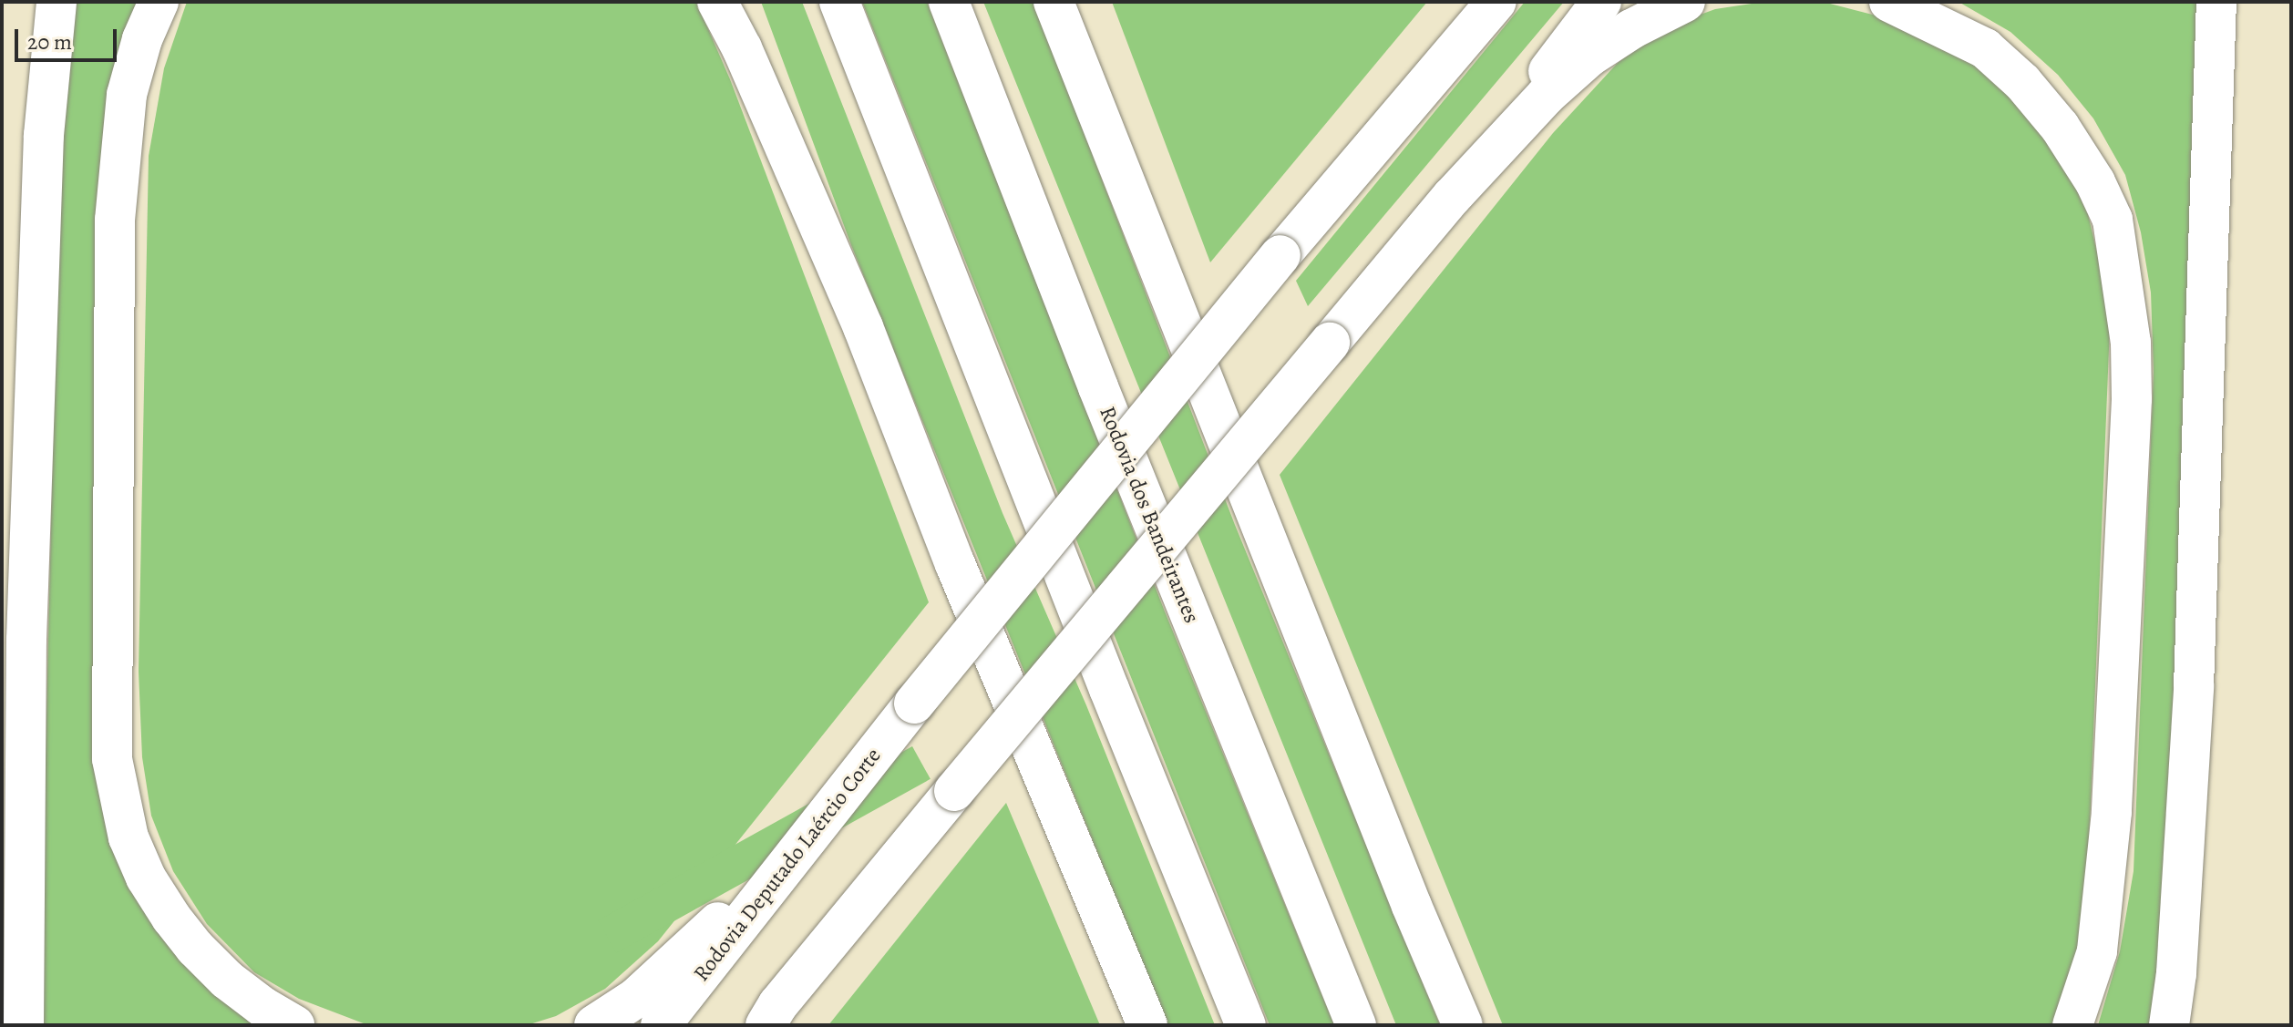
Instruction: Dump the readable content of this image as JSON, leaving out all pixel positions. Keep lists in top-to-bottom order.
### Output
{
  "streets": {
    "highway": ["Rodovia dos Bandeirantes", "Rodovia Deputado Laércio Corte"]
  },
  "scale_bar": "20 m"
}
